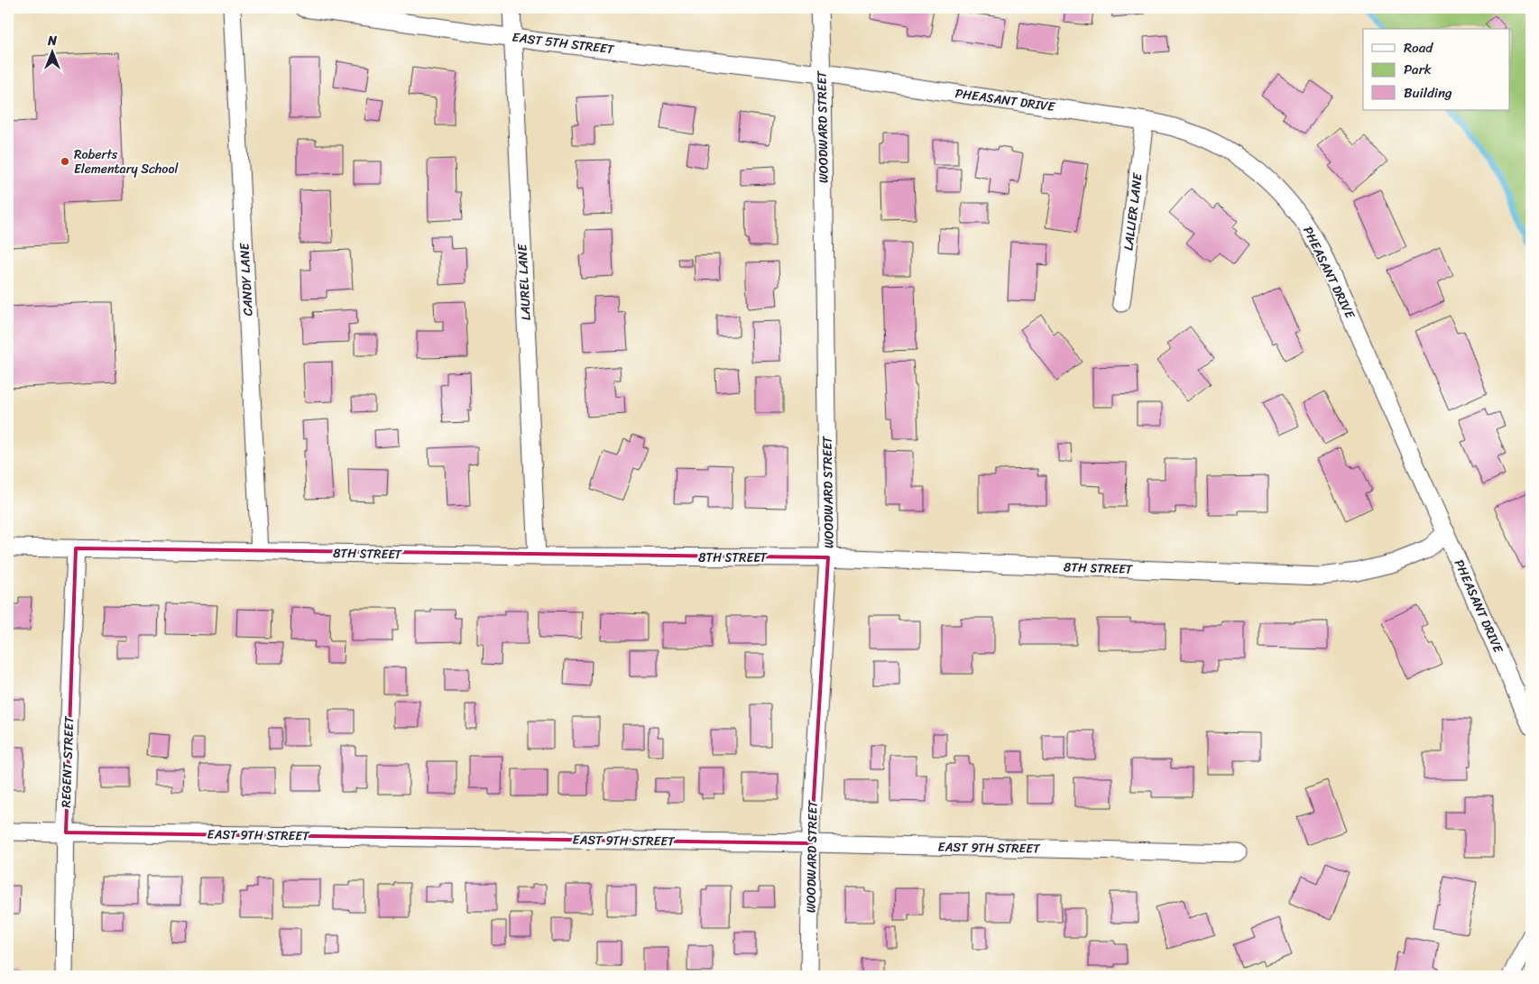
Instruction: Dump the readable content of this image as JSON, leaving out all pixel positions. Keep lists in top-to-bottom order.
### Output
{
  "streets": {
    "street": [
      "EAST 5TH STREET",
      "PHEASANT DRIVE",
      "WOODWARD STREET",
      "LALLIER LANE",
      "CANDY LANE",
      "LAUREL LANE",
      "8TH STREET",
      "REGENT STREET",
      "EAST 9TH STREET"
    ]
  },
  "crossings": [
    ["EAST 5TH STREET", "PHEASANT DRIVE"],
    ["EAST 5TH STREET", "WOODWARD STREET"],
    ["EAST 5TH STREET", "LAUREL LANE"],
    ["PHEASANT DRIVE", "WOODWARD STREET"],
    ["PHEASANT DRIVE", "LALLIER LANE"],
    ["PHEASANT DRIVE", "8TH STREET"],
    ["WOODWARD STREET", "8TH STREET"],
    ["WOODWARD STREET", "EAST 9TH STREET"],
    ["CANDY LANE", "8TH STREET"],
    ["LAUREL LANE", "8TH STREET"],
    ["8TH STREET", "REGENT STREET"],
    ["REGENT STREET", "EAST 9TH STREET"]
  ],
  "places": ["Roberts Elementary School"],
  "legend": ["Road", "Park", "Building"],
  "north": "top"
}
